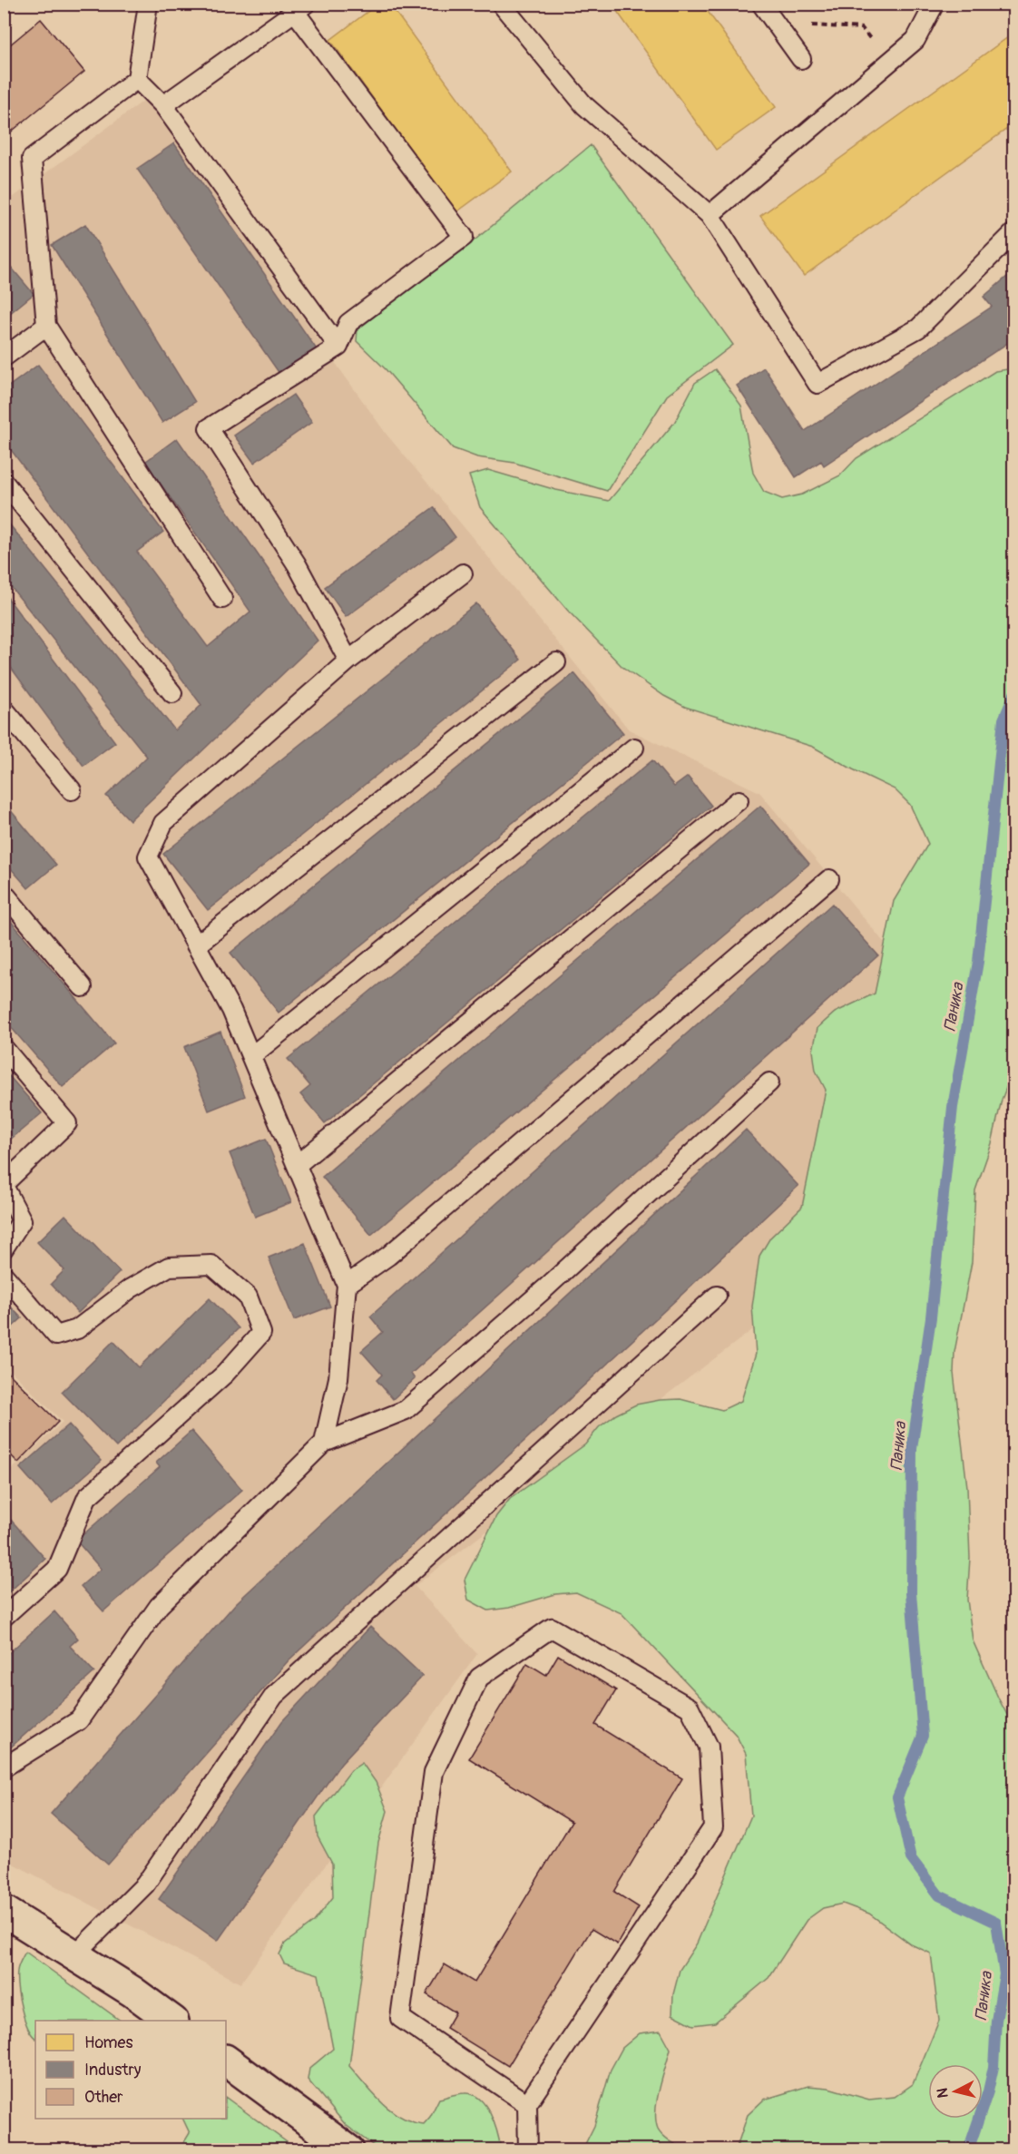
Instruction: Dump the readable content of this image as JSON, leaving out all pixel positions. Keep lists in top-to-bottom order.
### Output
{
  "water": ["Паника"],
  "legend": ["Homes", "Industry", "Other"],
  "north": "left"
}
